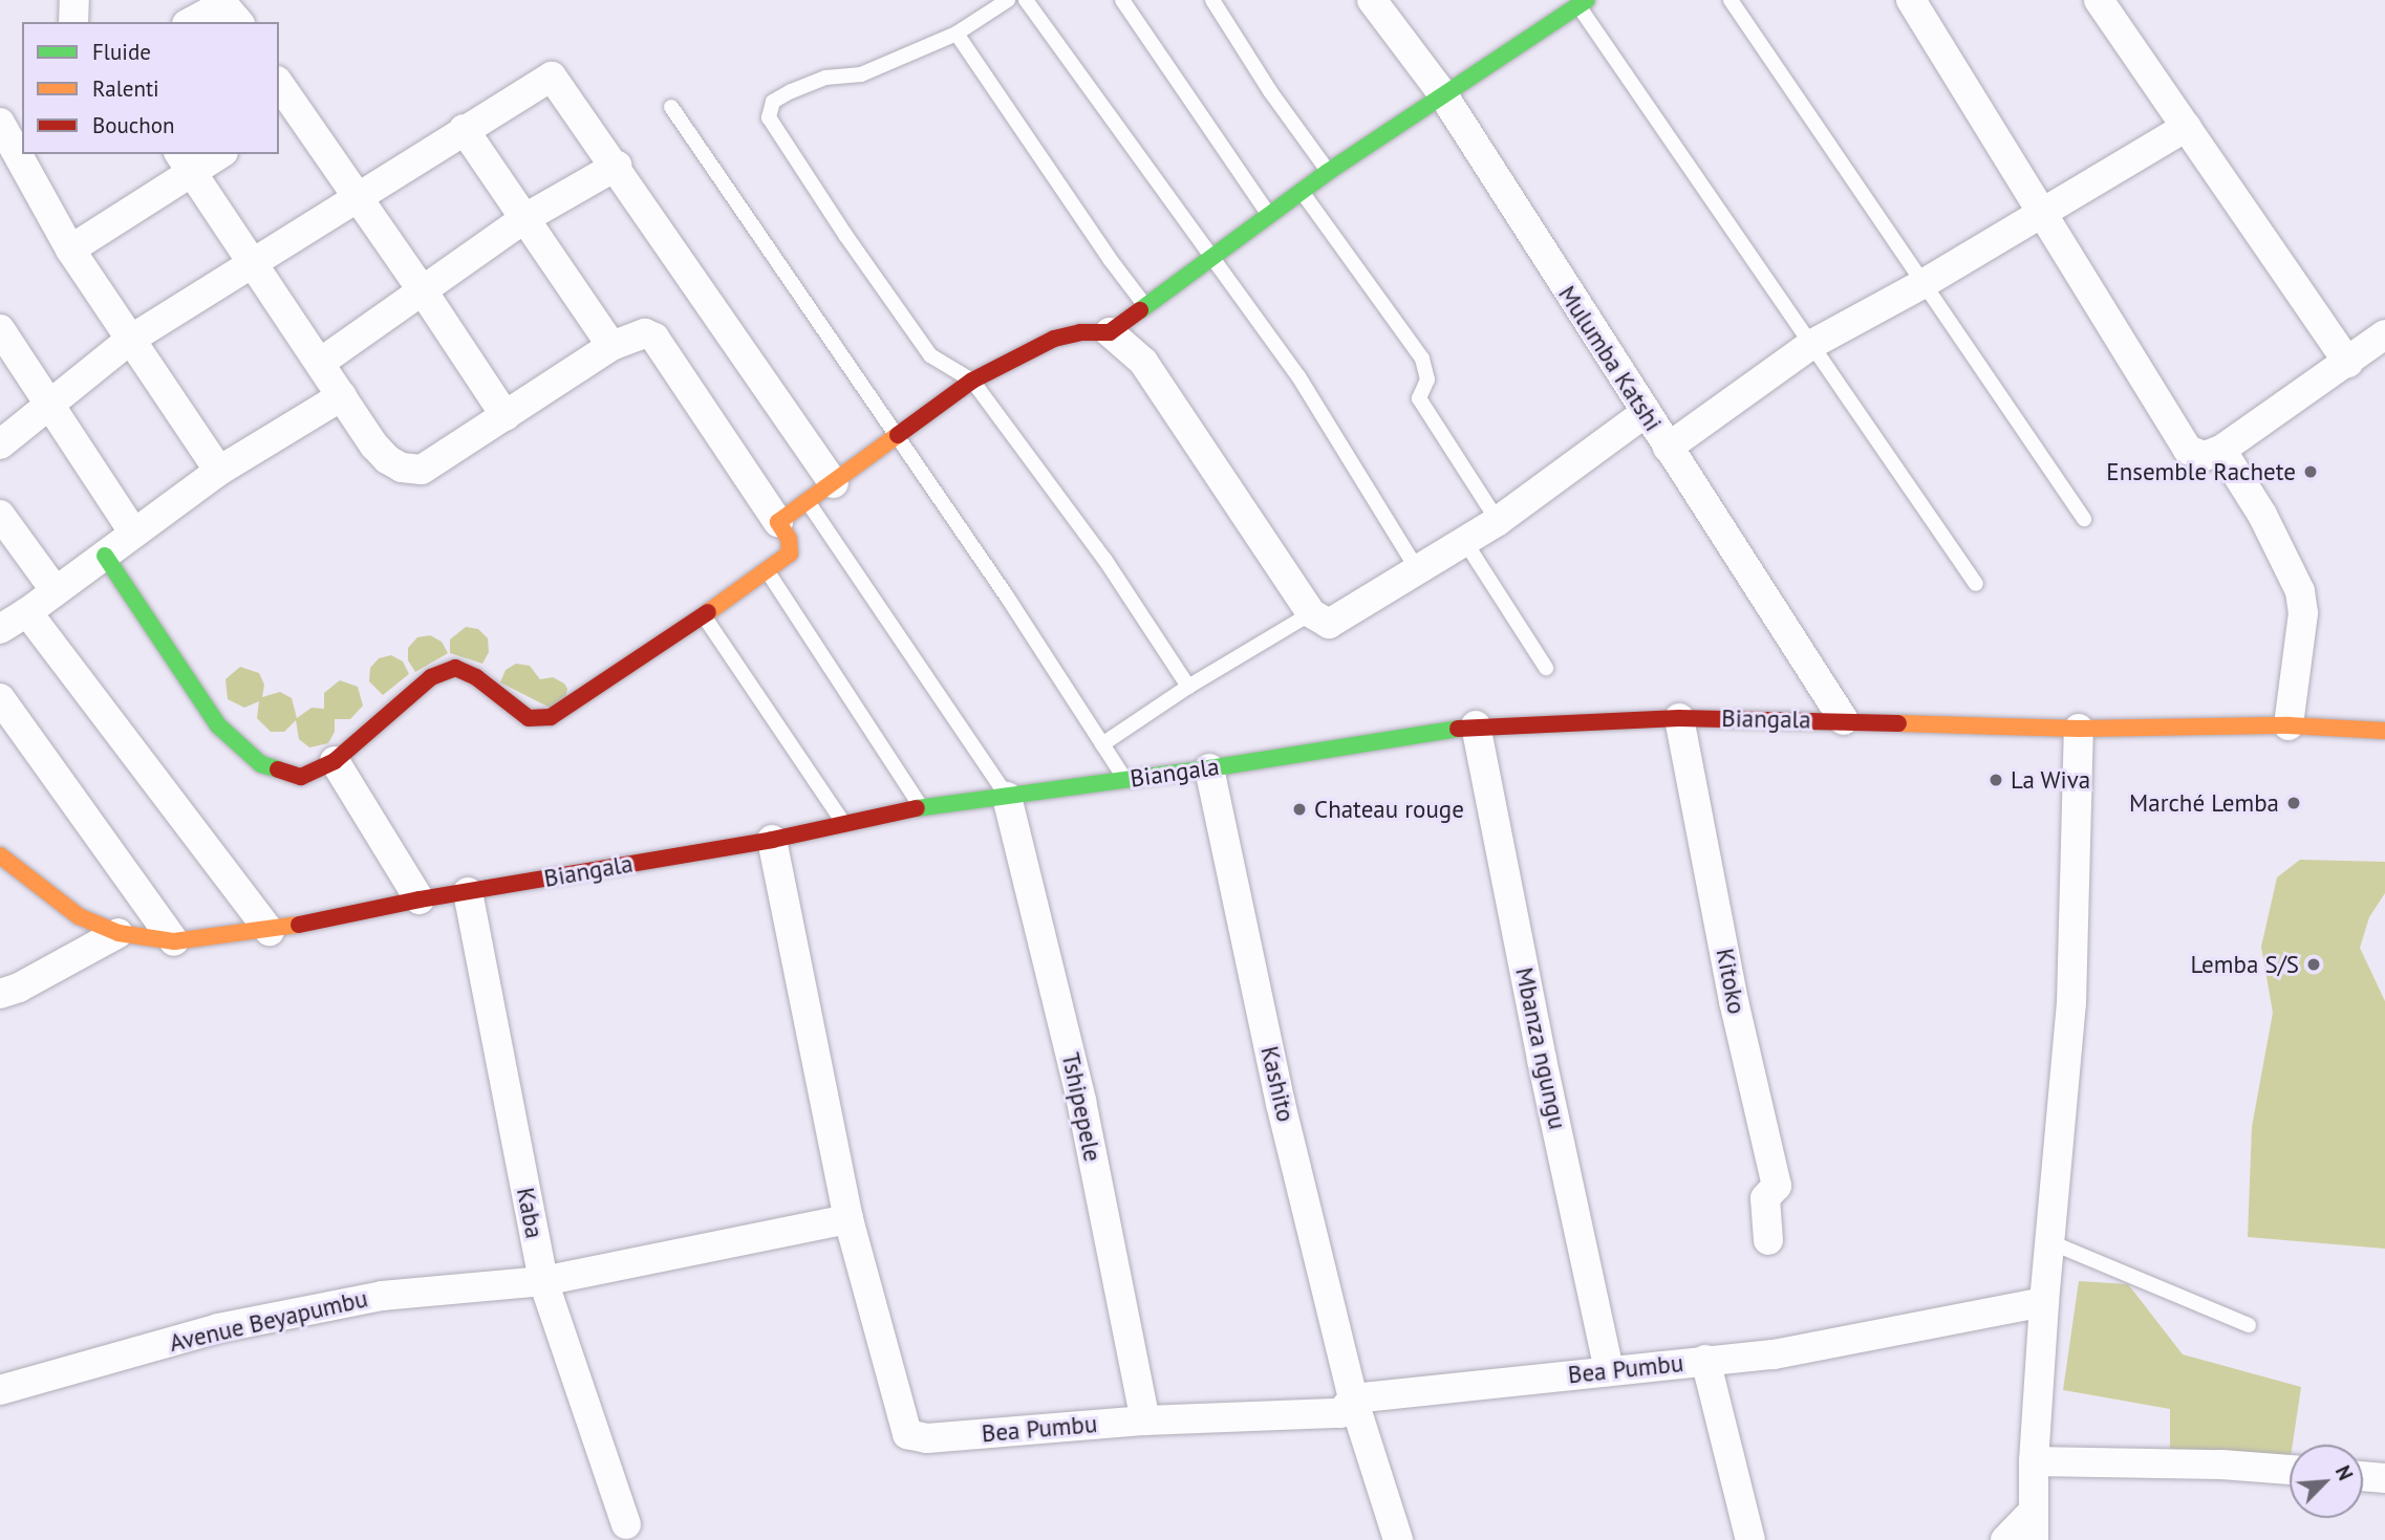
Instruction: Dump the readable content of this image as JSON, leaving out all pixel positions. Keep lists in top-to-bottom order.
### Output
{
  "streets": {
    "street": [
      "Mulumba Katshi",
      "Biangala",
      "Kitoko",
      "Mbanza ngungu",
      "Kashito",
      "Tshipepele",
      "Kaba",
      "Avenue Beyapumbu",
      "Bea Pumbu"
    ]
  },
  "crossings": [
    ["Mulumba Katshi", "Biangala"],
    ["Biangala", "Kitoko"],
    ["Biangala", "Mbanza ngungu"],
    ["Biangala", "Kashito"],
    ["Biangala", "Tshipepele"],
    ["Biangala", "Kaba"],
    ["Biangala", "Bea Pumbu"],
    ["Mbanza ngungu", "Bea Pumbu"],
    ["Kashito", "Bea Pumbu"],
    ["Tshipepele", "Bea Pumbu"],
    ["Kaba", "Avenue Beyapumbu"],
    ["Avenue Beyapumbu", "Bea Pumbu"]
  ],
  "places": [
    "Ensemble Rachete",
    "La Wiva",
    "Marché Lemba",
    "Chateau rouge",
    "Lemba S/S"
  ],
  "legend": ["Fluide", "Ralenti", "Bouchon"],
  "north": "top right"
}
